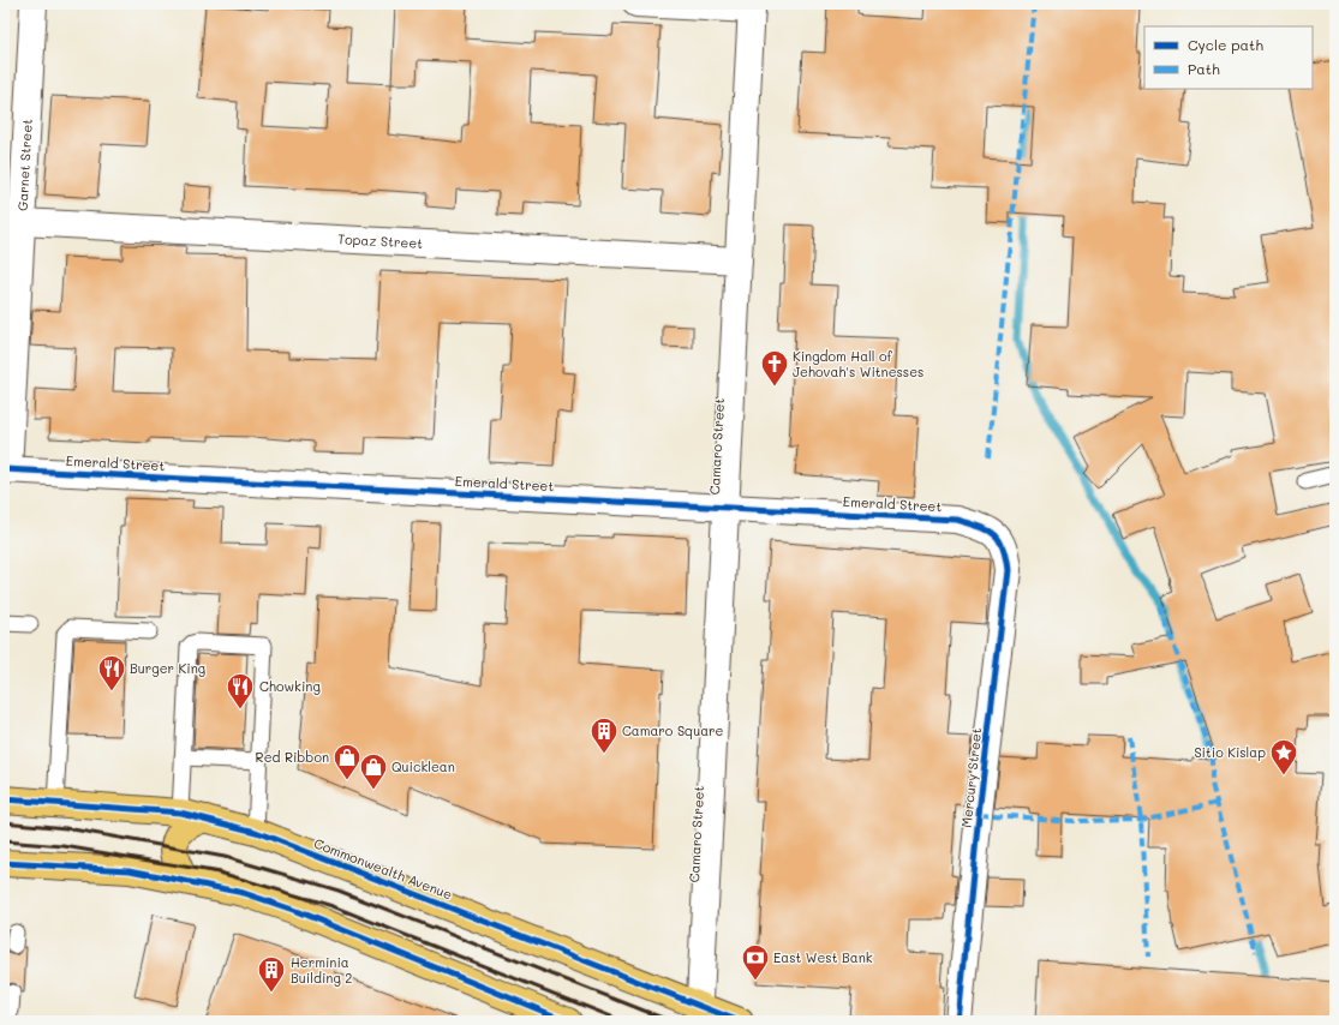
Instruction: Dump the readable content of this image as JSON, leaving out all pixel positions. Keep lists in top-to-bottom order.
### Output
{
  "streets": {
    "main road": ["Commonwealth Avenue"],
    "street": [
      "Garnet Street",
      "Topaz Street",
      "Camaro Street",
      "Emerald Street",
      "Mercury Street"
    ]
  },
  "crossings": [
    ["Garnet Street", "Topaz Street"],
    ["Garnet Street", "Emerald Street"],
    ["Topaz Street", "Camaro Street"],
    ["Camaro Street", "Emerald Street"],
    ["Camaro Street", "Commonwealth Avenue"],
    ["Emerald Street", "Mercury Street"]
  ],
  "places": {
    "church": ["Kingdom Hall of Jehovah's Witnesses"],
    "restaurant": ["Burger King", "Chowking"],
    "building": ["Camaro Square", "Herminia Building 2"],
    "place": ["Sitio Kislap"],
    "shop": ["Red Ribbon", "Quicklean"],
    "bank": ["East West Bank"]
  },
  "legend": ["Cycle path", "Path"]
}
